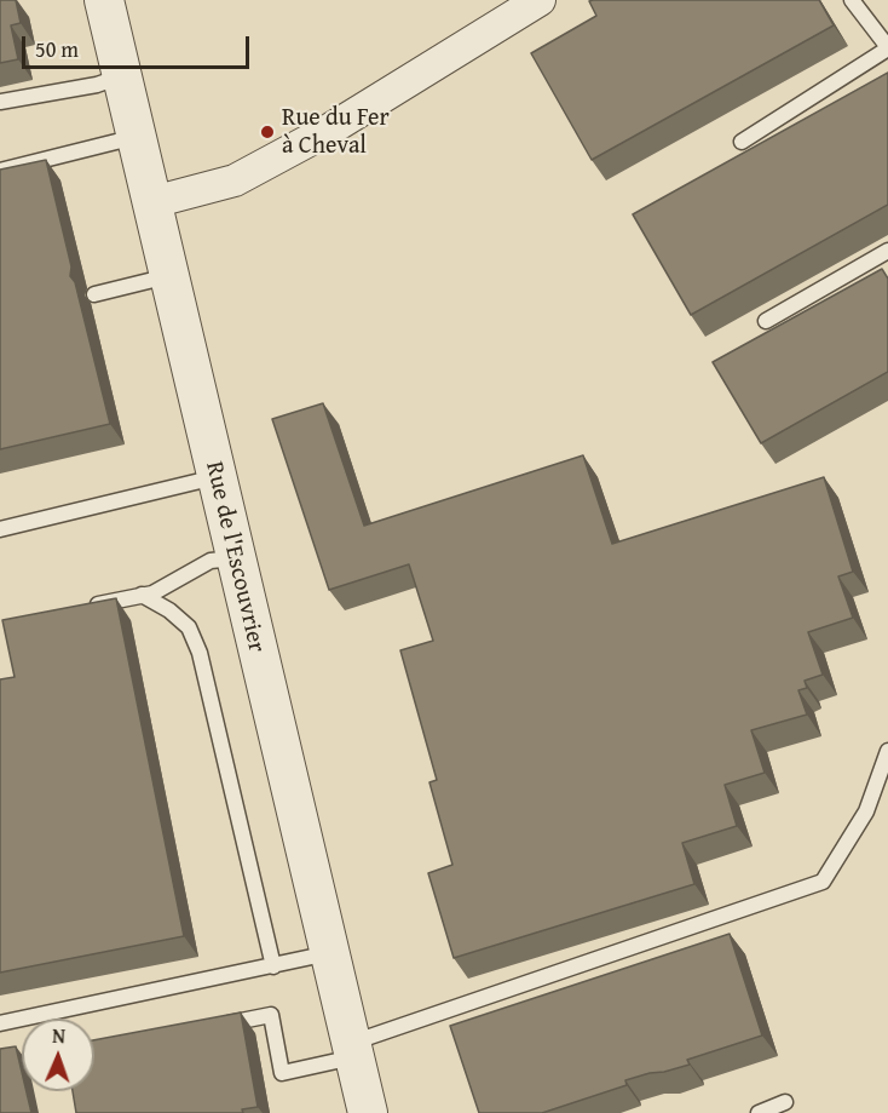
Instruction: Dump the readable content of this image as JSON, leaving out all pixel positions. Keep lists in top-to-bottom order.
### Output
{
  "streets": {
    "street": ["Rue de l'Escouvrier"]
  },
  "places": ["Rue du Fer à Cheval"],
  "scale_bar": "50 m",
  "north": "top"
}
